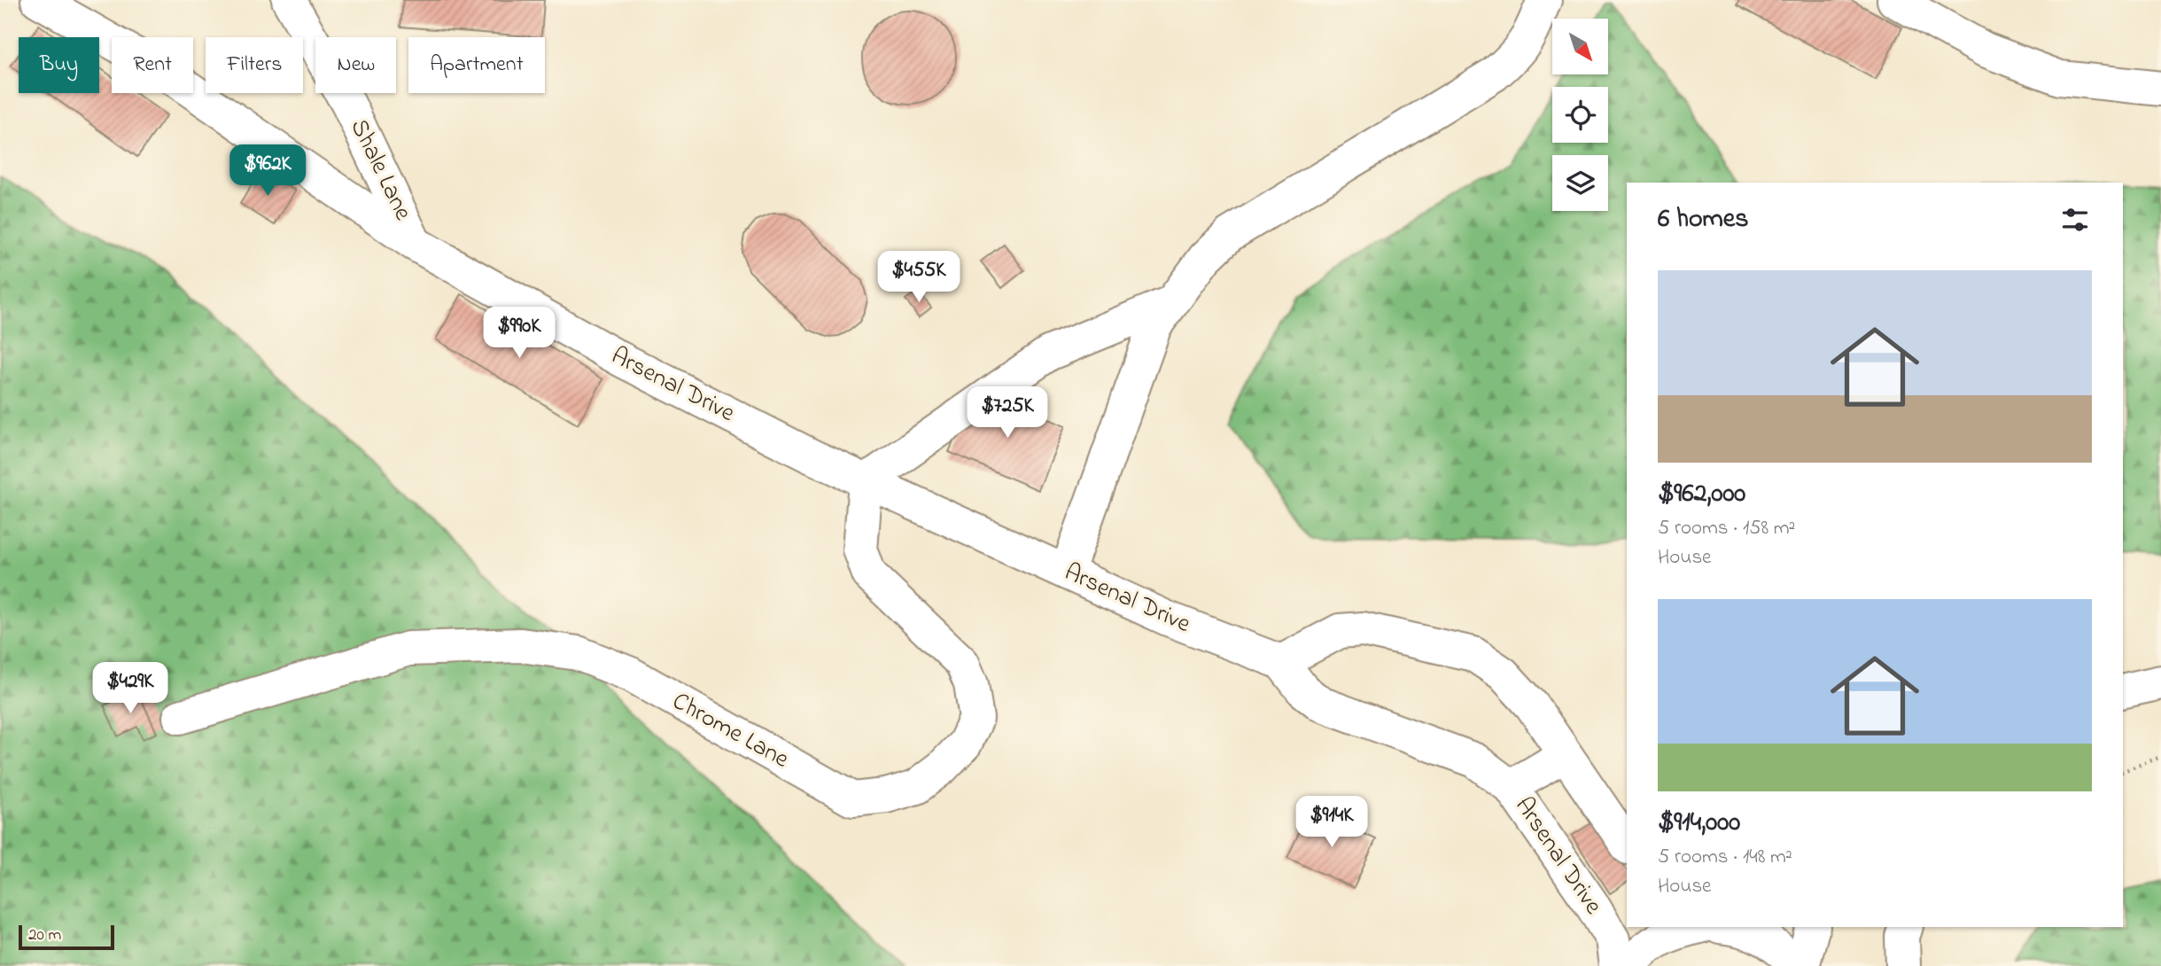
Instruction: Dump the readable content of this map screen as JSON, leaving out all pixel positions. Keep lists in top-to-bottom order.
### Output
{
  "streets": {
    "lane": ["Shale Lane", "Arsenal Drive", "Chrome Lane"]
  },
  "crossings": [
    ["Shale Lane", "Arsenal Drive"],
    ["Arsenal Drive", "Chrome Lane"]
  ],
  "scale_bar": "20 m",
  "north": "bottom right",
  "page": {
    "chip": [
      "Buy",
      "Rent",
      "Filters",
      "New",
      "Apartment"
    ],
    "price": [
      "$962K",
      "$455K",
      "$990K",
      "$725K",
      "$429K",
      "$914K"
    ],
    "heading": "6 homes",
    "list": [
      {
        "name": "$962,000",
        "note": "5 rooms · 158 m² · House"
      },
      {
        "name": "$914,000",
        "note": "5 rooms · 148 m² · House"
      }
    ],
    "scale": "20 m"
  }
}
